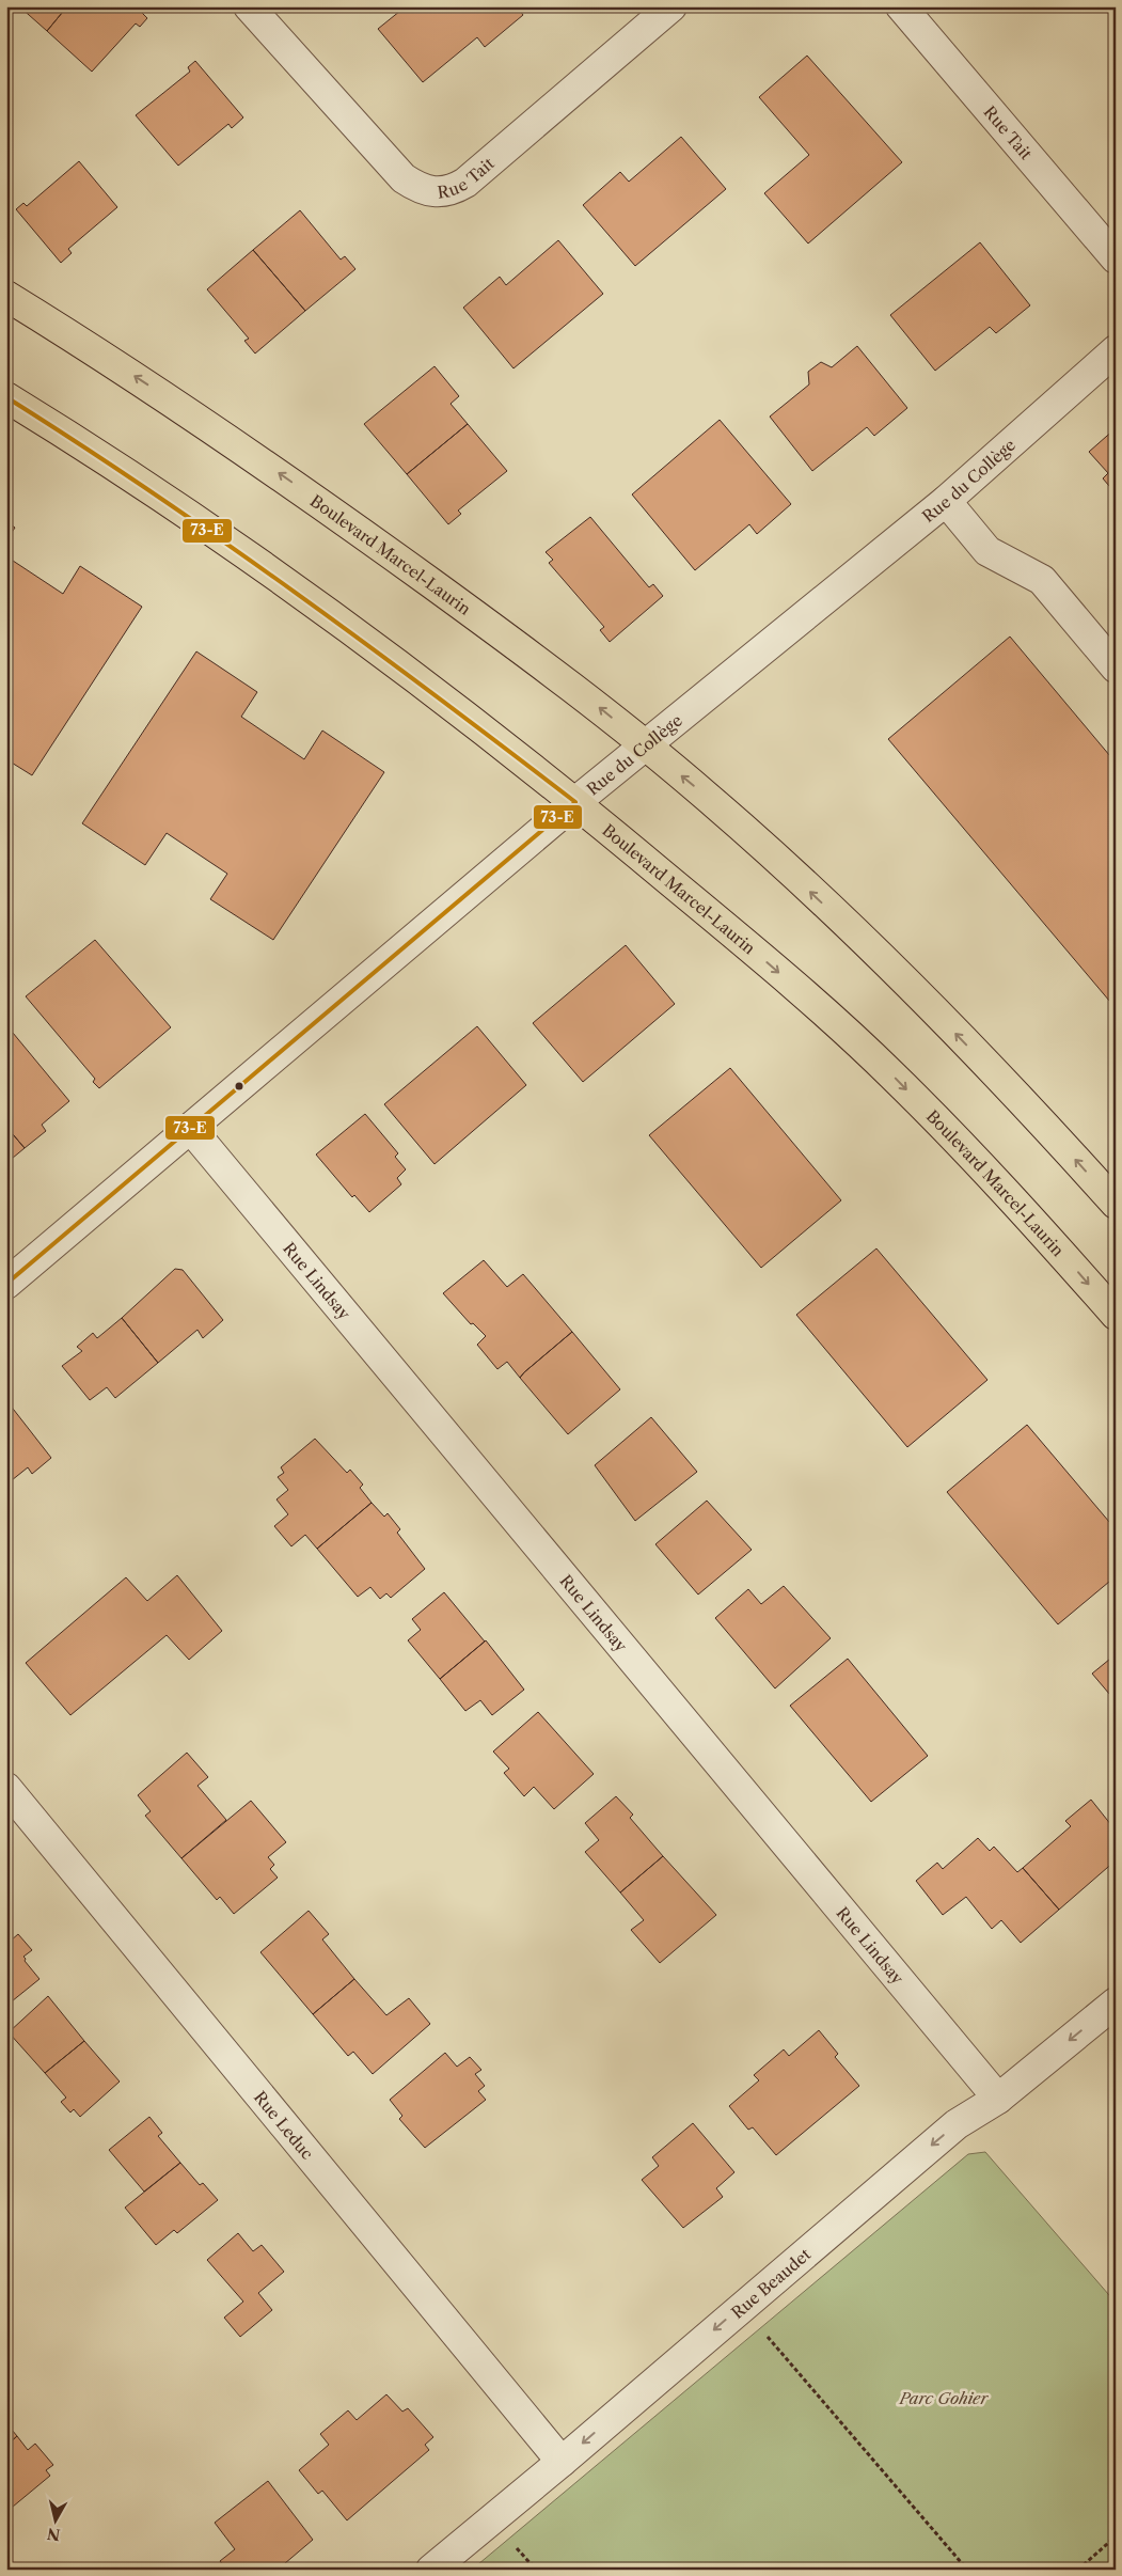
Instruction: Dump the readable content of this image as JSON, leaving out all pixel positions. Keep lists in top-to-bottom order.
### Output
{
  "streets": {
    "main road": ["Boulevard Marcel-Laurin"],
    "street": [
      "Rue Tait",
      "Rue du Collège",
      "Rue Lindsay",
      "Rue Leduc",
      "Rue Beaudet"
    ]
  },
  "crossings": [
    ["Rue du Collège", "Boulevard Marcel-Laurin"],
    ["Rue du Collège", "Rue Lindsay"],
    ["Rue Lindsay", "Rue Beaudet"],
    ["Rue Leduc", "Rue Beaudet"]
  ],
  "one_way": ["Rue Beaudet"],
  "parks": ["Parc Gohier"],
  "lines": ["transit line 73-E"],
  "north": "bottom"
}
